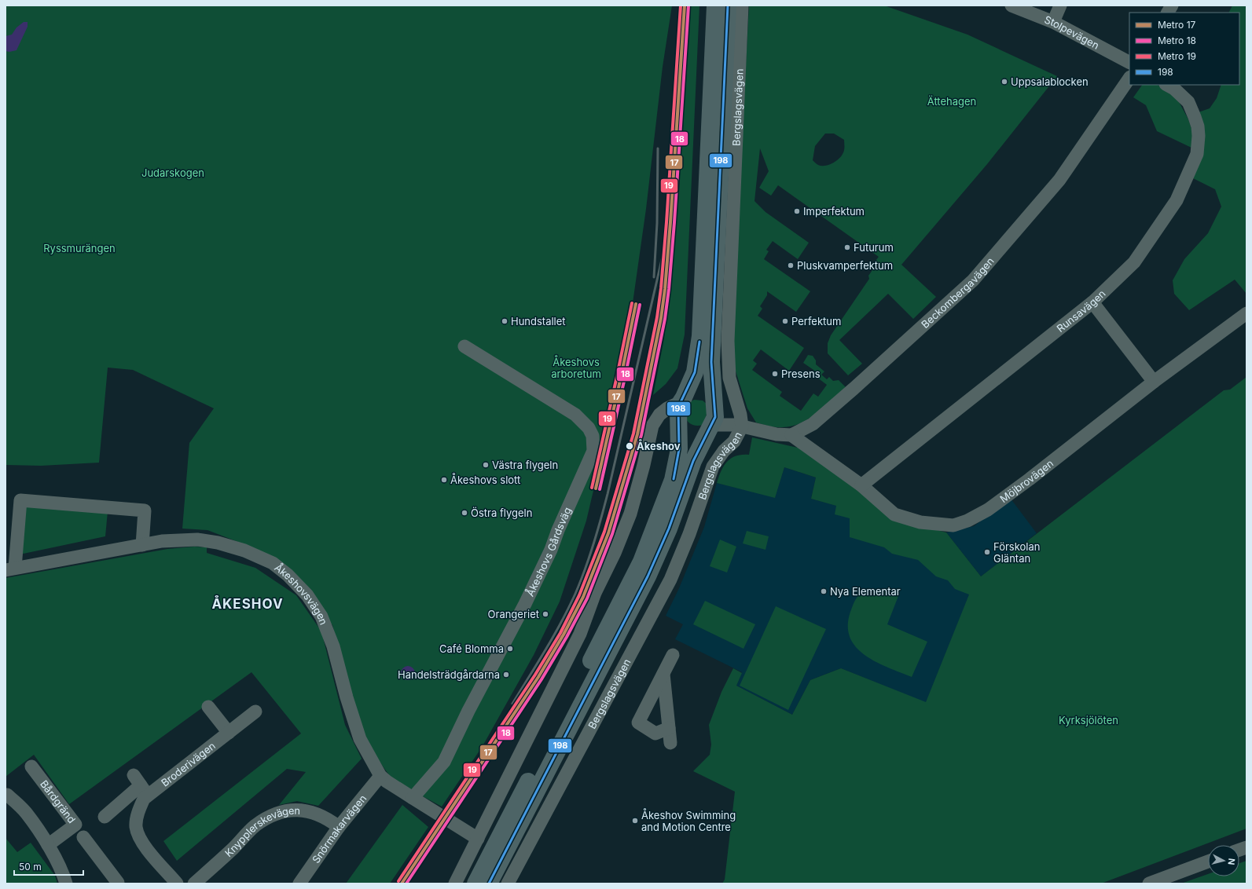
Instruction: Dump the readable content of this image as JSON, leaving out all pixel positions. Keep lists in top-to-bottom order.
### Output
{
  "streets": {
    "main road": ["Bergslagsvägen"],
    "street": [
      "Stolpevägen",
      "Beckombergavägen",
      "Runsavägen",
      "Möjbrovägen",
      "Åkeshovs Gårdsväg",
      "Åkeshovsvägen",
      "Broderivägen",
      "Bårdgränd",
      "Snörmakarvägen",
      "Knypplerskevägen"
    ]
  },
  "crossings": [
    ["Beckombergavägen", "Möjbrovägen"],
    ["Runsavägen", "Möjbrovägen"],
    ["Åkeshovs Gårdsväg", "Åkeshovsvägen"],
    ["Åkeshovsvägen", "Snörmakarvägen"],
    ["Snörmakarvägen", "Knypplerskevägen"]
  ],
  "districts": ["ÅKESHOV"],
  "parks": [
    "Ättehagen",
    "Judarskogen",
    "Ryssmurängen",
    "Åkeshovs arboretum",
    "Kyrksjölöten"
  ],
  "places": [
    "Uppsalablocken",
    "Imperfektum",
    "Futurum",
    "Pluskvamperfektum",
    "Hundstallet",
    "Perfektum",
    "Presens",
    "Åkeshov",
    "Västra flygeln",
    "Åkeshovs slott",
    "Östra flygeln",
    "Förskolan Gläntan",
    "Nya Elementar",
    "Orangeriet",
    "Café Blomma",
    "Handelsträdgårdarna",
    "Åkeshov Swimming and Motion Centre"
  ],
  "lines": [
    "metro line 17",
    "metro line 18",
    "metro line 19",
    "transit line 198"
  ],
  "legend": [
    "Metro 17",
    "Metro 18",
    "Metro 19",
    "198"
  ],
  "scale_bar": "50 m",
  "north": "right"
}
